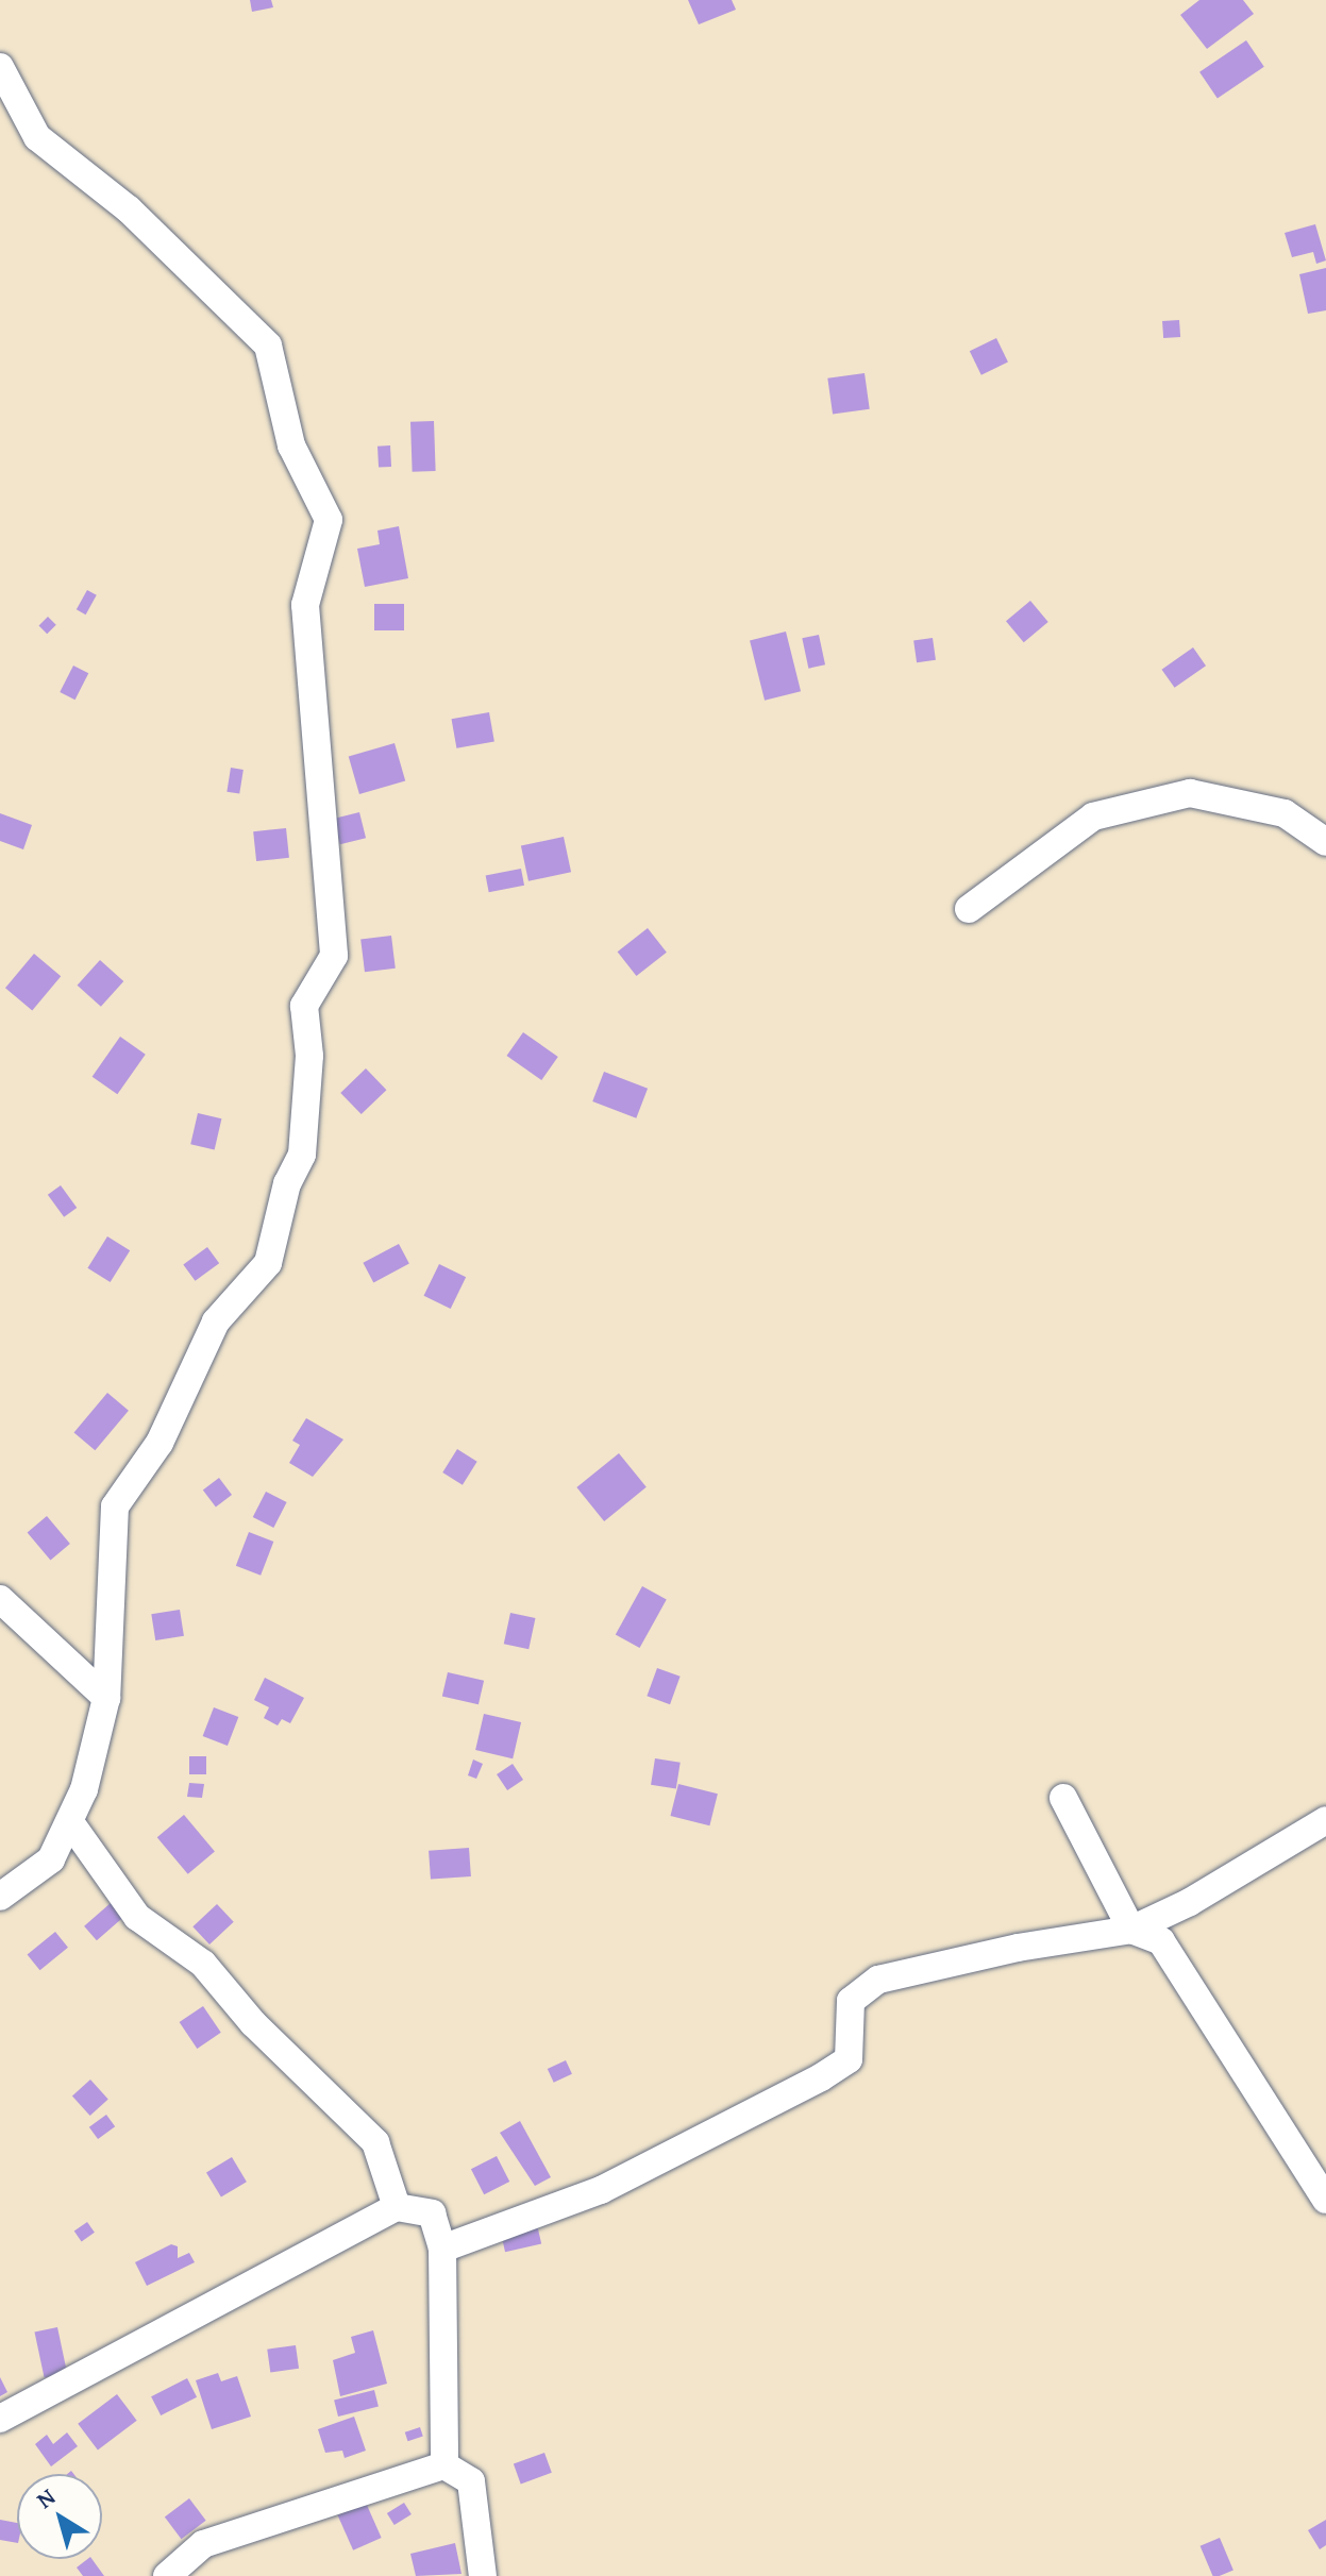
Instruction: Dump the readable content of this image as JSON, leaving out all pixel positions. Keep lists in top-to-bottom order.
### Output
{
  "north": "top left"
}
